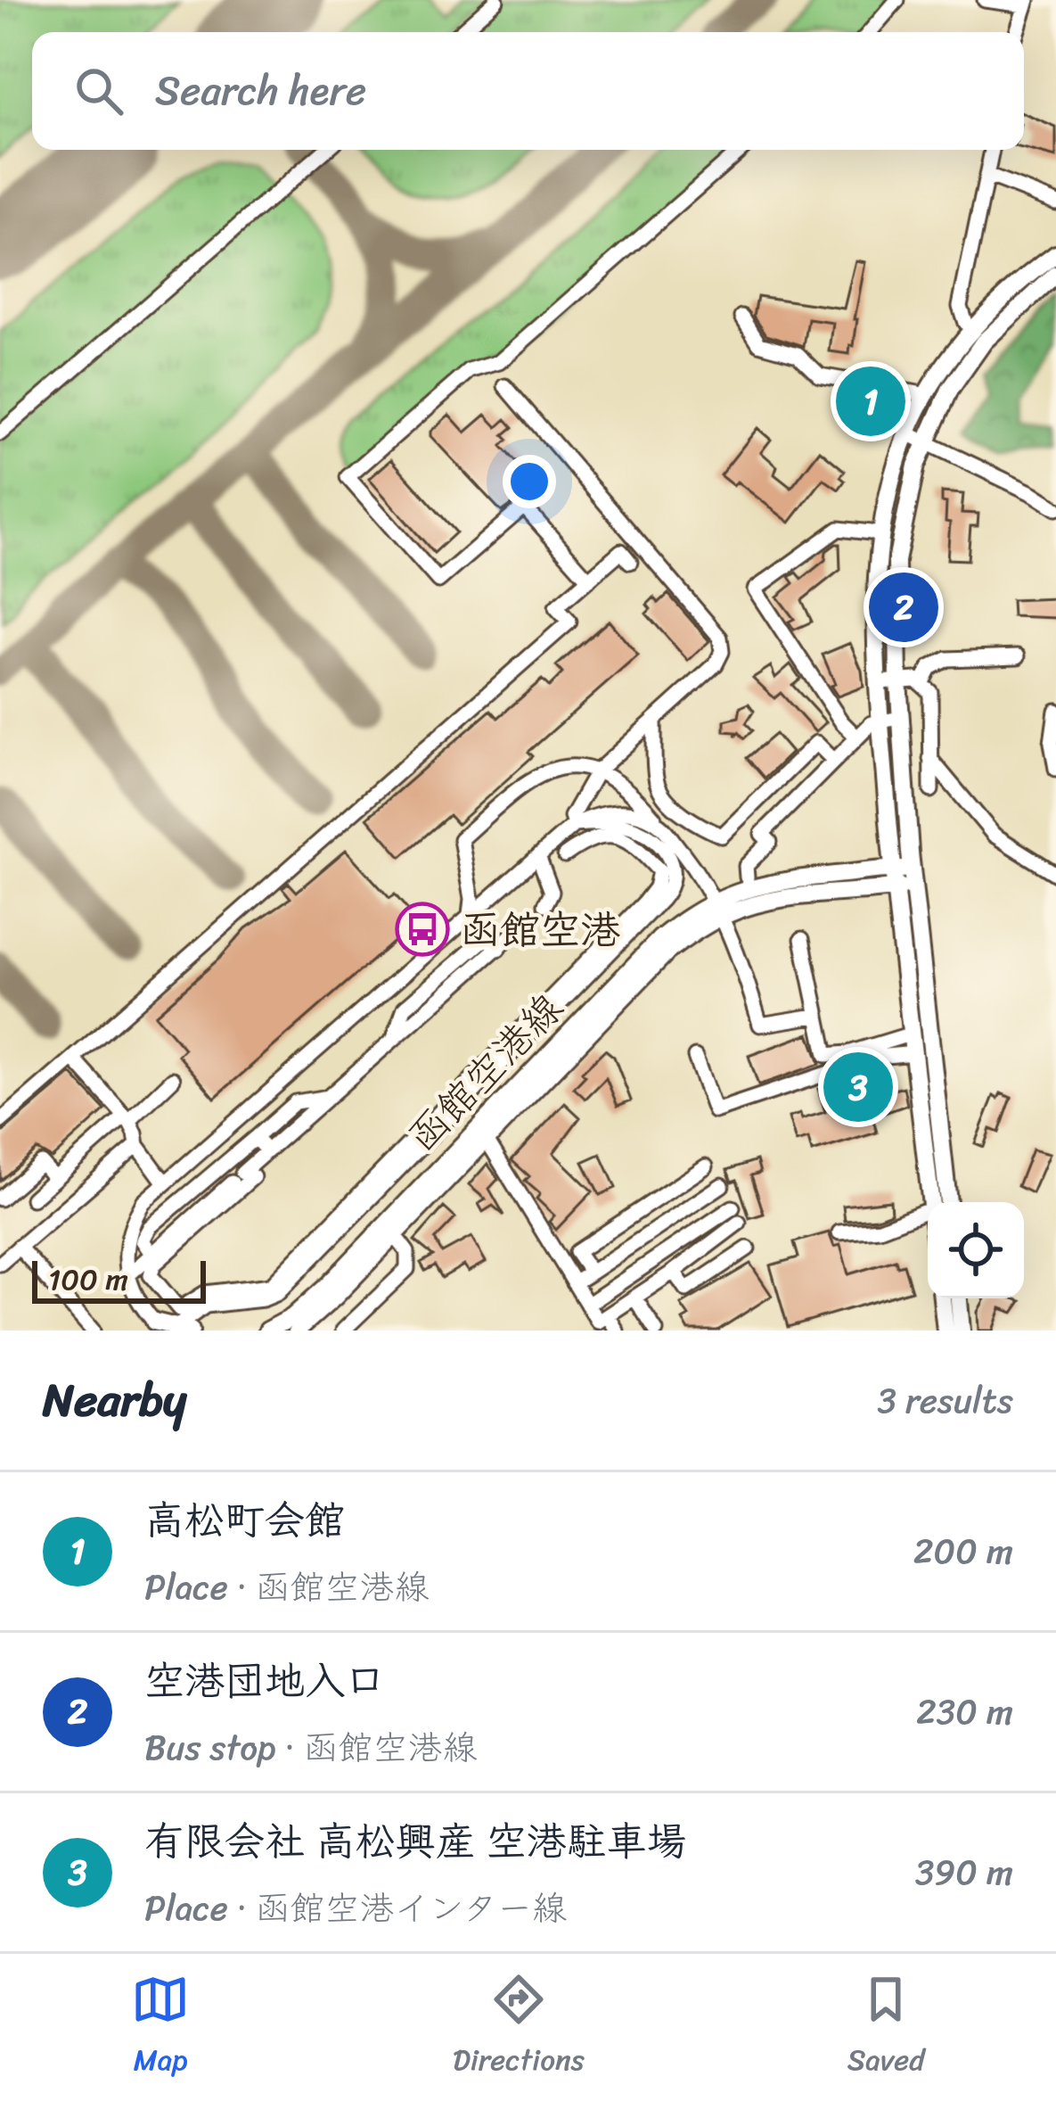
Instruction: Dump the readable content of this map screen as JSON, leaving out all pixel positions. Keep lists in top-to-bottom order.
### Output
{
  "streets": {
    "main road": ["函館空港線"]
  },
  "places": {
    "bus stop": ["函館空港"]
  },
  "scale_bar": "100 m",
  "page": {
    "search": "Search here",
    "pins": ["1", "2", "3"],
    "scale": "100 m",
    "heading": ["Nearby", "3 results"],
    "list": [
      {
        "mark": "1",
        "name": "高松町会館",
        "note": "Place · 函館空港線",
        "value": "200 m"
      },
      {
        "mark": "2",
        "name": "空港団地入口",
        "note": "Bus stop · 函館空港線",
        "value": "230 m"
      },
      {
        "mark": "3",
        "name": "有限会社 高松興産 空港駐車場",
        "note": "Place · 函館空港インター線",
        "value": "390 m"
      }
    ],
    "nav": ["Map", "Directions", "Saved"]
  }
}
